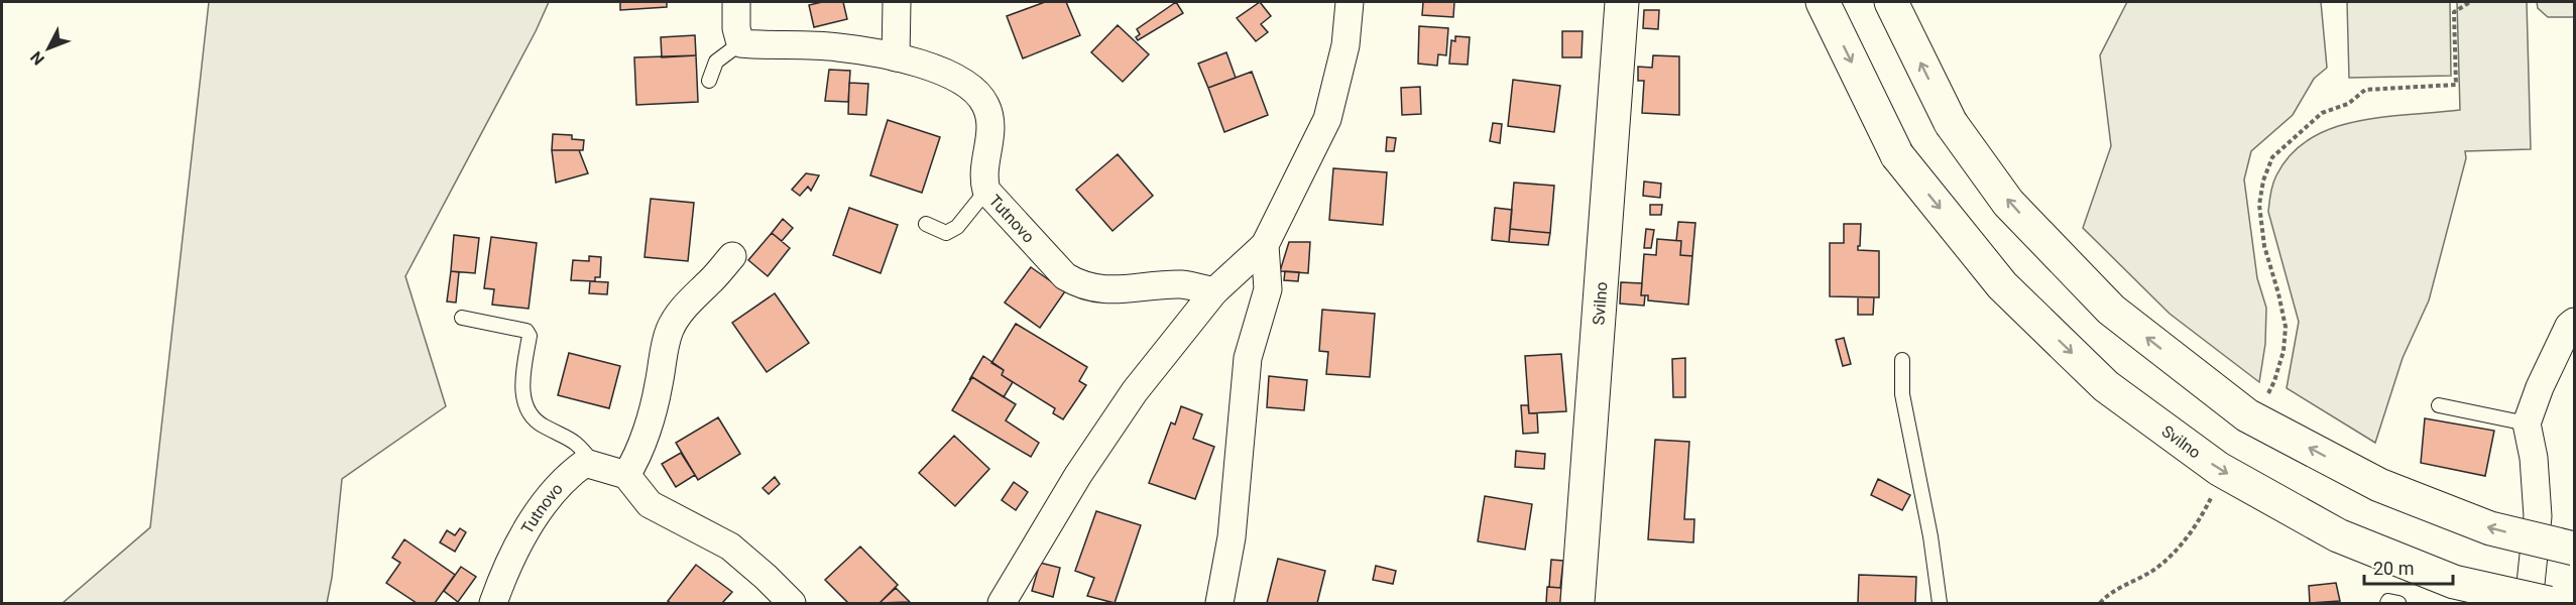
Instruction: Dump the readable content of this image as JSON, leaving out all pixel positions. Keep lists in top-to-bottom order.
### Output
{
  "streets": {
    "main road": ["Svilno"],
    "street": ["Tutnovo"]
  },
  "scale_bar": "20 m",
  "north": "bottom left"
}
